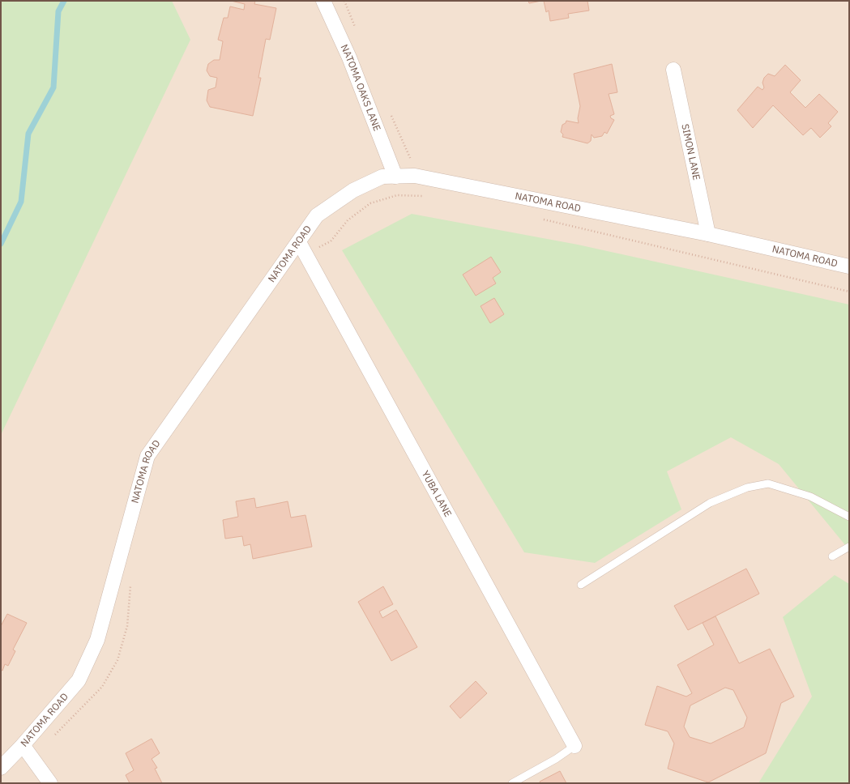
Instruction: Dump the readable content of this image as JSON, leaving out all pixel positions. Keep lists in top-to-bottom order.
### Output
{
  "streets": {
    "street": [
      "NATOMA OAKS LANE",
      "SIMON LANE",
      "NATOMA ROAD",
      "YUBA LANE"
    ]
  },
  "crossings": [
    ["NATOMA OAKS LANE", "NATOMA ROAD"],
    ["SIMON LANE", "NATOMA ROAD"],
    ["NATOMA ROAD", "YUBA LANE"]
  ]
}
